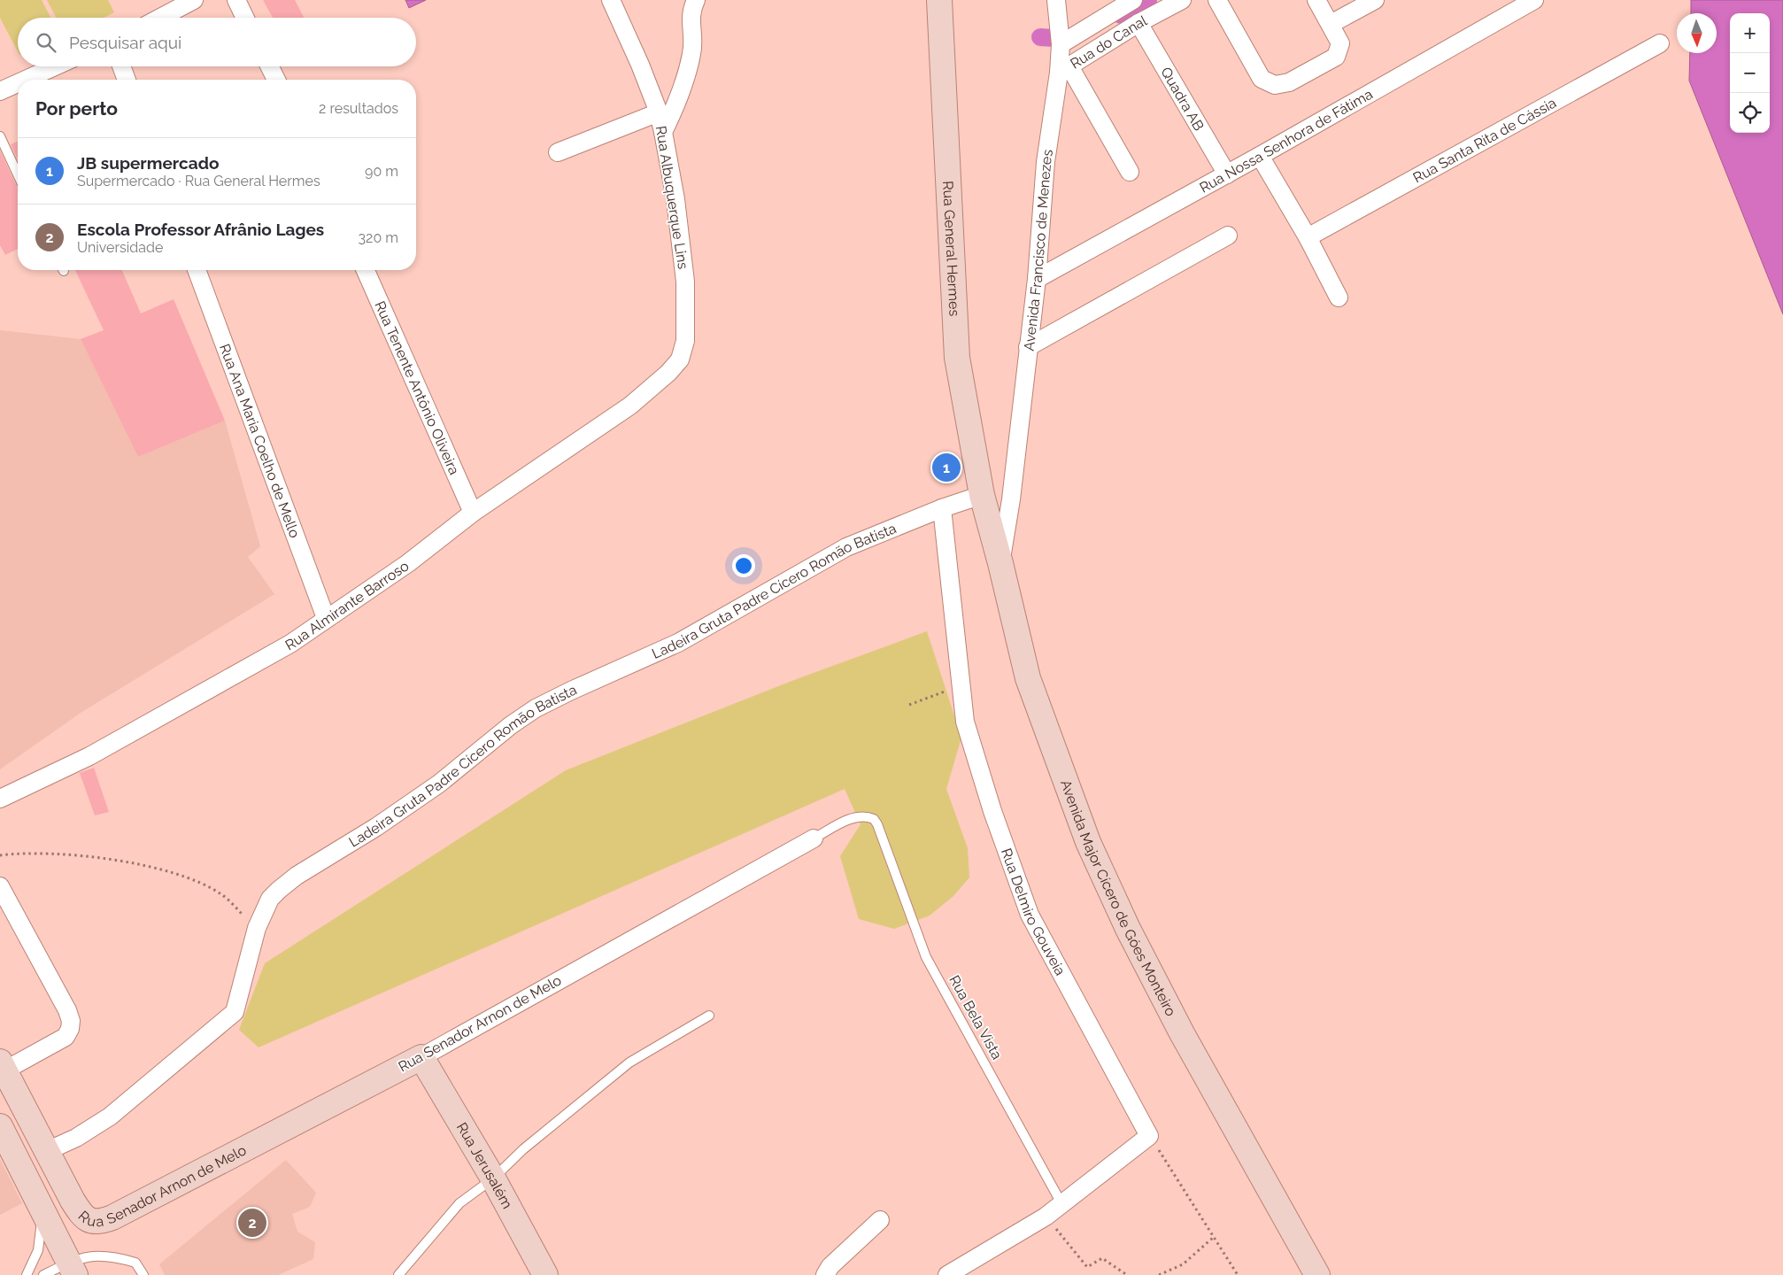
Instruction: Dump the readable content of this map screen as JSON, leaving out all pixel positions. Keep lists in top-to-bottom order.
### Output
{
  "streets": {
    "street": [
      "Rua do Canal",
      "Quadra AB",
      "Rua Santa Rita de Cássia",
      "Rua Nossa Senhora de Fátima",
      "Rua Albuquerque Lins",
      "Rua General Hermes",
      "Avenida Francisco de Menezes",
      "Rua Tenente Antônio Oliveira",
      "Rua Ana Maria Coelho de Mello",
      "Ladeira Gruta Padre Cícero Romão Batista",
      "Rua Almirante Barroso",
      "Avenida Major Cícero de Góes Monteiro",
      "Rua Delmiro Gouveia",
      "Rua Senador Arnon de Melo",
      "Rua Jerusalém"
    ],
    "lane": ["Rua Bela Vista"]
  },
  "crossings": [
    ["Rua do Canal", "Quadra AB"],
    ["Rua do Canal", "Avenida Francisco de Menezes"],
    ["Quadra AB", "Rua Nossa Senhora de Fátima"],
    ["Rua Nossa Senhora de Fátima", "Avenida Francisco de Menezes"],
    ["Rua Albuquerque Lins", "Rua Almirante Barroso"],
    ["Rua General Hermes", "Ladeira Gruta Padre Cícero Romão Batista"],
    ["Rua General Hermes", "Avenida Major Cícero de Góes Monteiro"],
    ["Avenida Francisco de Menezes", "Avenida Major Cícero de Góes Monteiro"],
    ["Rua Tenente Antônio Oliveira", "Rua Almirante Barroso"],
    ["Rua Ana Maria Coelho de Mello", "Rua Almirante Barroso"],
    ["Ladeira Gruta Padre Cícero Romão Batista", "Avenida Major Cícero de Góes Monteiro"],
    ["Ladeira Gruta Padre Cícero Romão Batista", "Rua Delmiro Gouveia"],
    ["Ladeira Gruta Padre Cícero Romão Batista", "Rua Senador Arnon de Melo"],
    ["Rua Bela Vista", "Rua Senador Arnon de Melo"],
    ["Rua Senador Arnon de Melo", "Rua Jerusalém"]
  ],
  "north": "bottom",
  "page": {
    "map_buttons": ["+", "−"],
    "search": "Pesquisar aqui",
    "heading": ["Por perto", "2 resultados"],
    "list": [
      {
        "mark": "1",
        "name": "JB supermercado",
        "note": "Supermercado · Rua General Hermes",
        "value": "90 m"
      },
      {
        "mark": "2",
        "name": "Escola Professor Afrânio Lages",
        "note": "Universidade",
        "value": "320 m"
      }
    ],
    "pins": ["1", "2"]
  }
}
